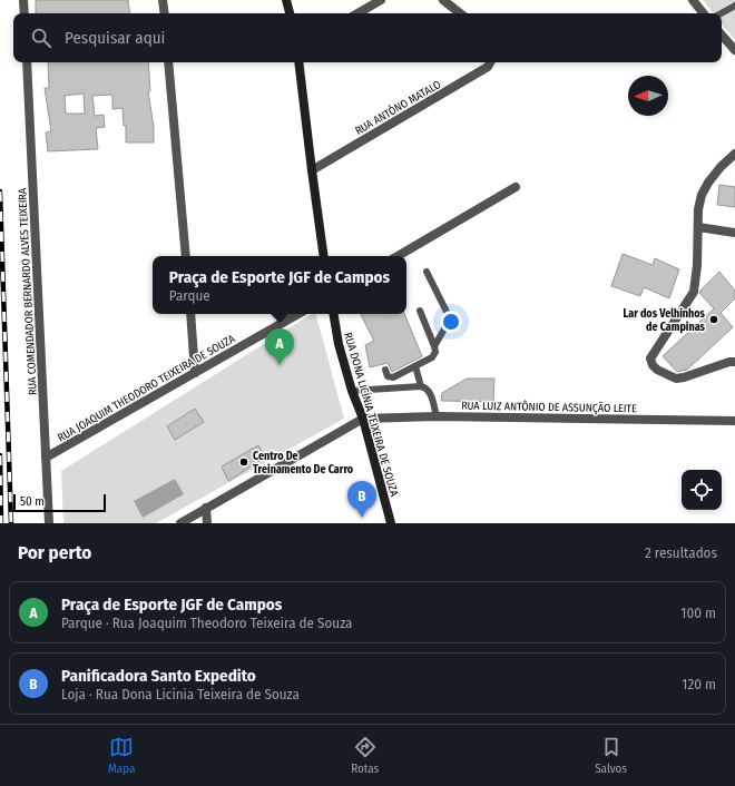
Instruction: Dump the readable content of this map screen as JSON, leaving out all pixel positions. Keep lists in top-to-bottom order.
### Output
{
  "streets": {
    "main road": ["RUA DONA LICÍNIA TEIXEIRA DE SOUZA"],
    "street": [
      "RUA ANTÔNO MATALO",
      "RUA COMENDADOR BERNARDO ALVES TEIXEIRA",
      "RUA JOAQUIM THEODORO TEIXEIRA DE SOUZA",
      "RUA LUIZ ANTÔNIO DE ASSUNÇÃO LEITE"
    ]
  },
  "crossings": [
    ["RUA COMENDADOR BERNARDO ALVES TEIXEIRA", "RUA JOAQUIM THEODORO TEIXEIRA DE SOUZA"],
    ["RUA LUIZ ANTÔNIO DE ASSUNÇÃO LEITE", "RUA DONA LICÍNIA TEIXEIRA DE SOUZA"]
  ],
  "places": ["Lar dos Velhinhos de Campinas", "Centro De Treinamento De Carro"],
  "scale_bar": "50 m",
  "north": "left",
  "page": {
    "search": "Pesquisar aqui",
    "popup": ["Praça de Esporte JGF de Campos", "Parque"],
    "pins": ["A", "B"],
    "scale": "50 m",
    "heading": ["Por perto", "2 resultados"],
    "list": [
      {
        "mark": "A",
        "name": "Praça de Esporte JGF de Campos",
        "note": "Parque · Rua Joaquim Theodoro Teixeira de Souza",
        "value": "100 m"
      },
      {
        "mark": "B",
        "name": "Panificadora Santo Expedito",
        "note": "Loja · Rua Dona Licínia Teixeira de Souza",
        "value": "120 m"
      }
    ],
    "nav": ["Mapa", "Rotas", "Salvos"]
  }
}
